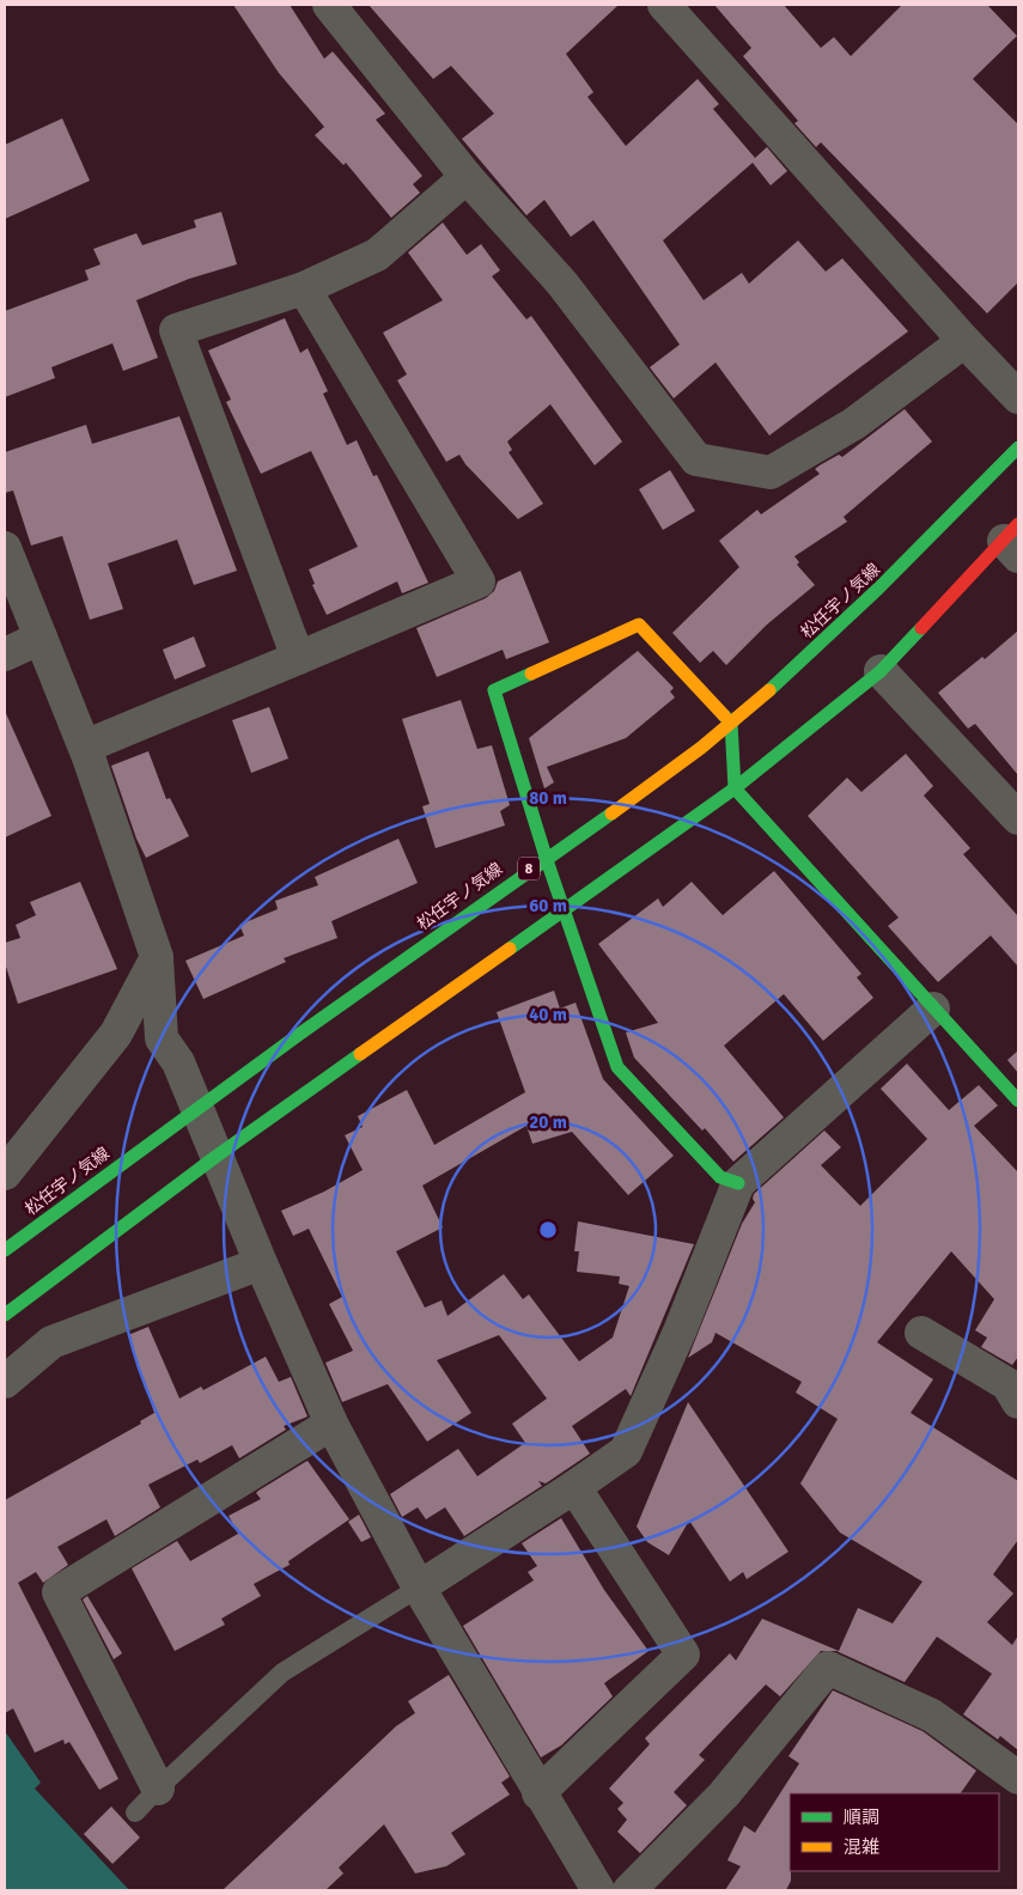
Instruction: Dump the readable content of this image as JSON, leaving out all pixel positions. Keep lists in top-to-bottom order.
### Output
{
  "streets": {
    "main road": ["松任宇ノ気線", "8"]
  },
  "legend": ["順調", "混雑"],
  "rings": [
    "80 m",
    "60 m",
    "40 m",
    "20 m"
  ]
}
